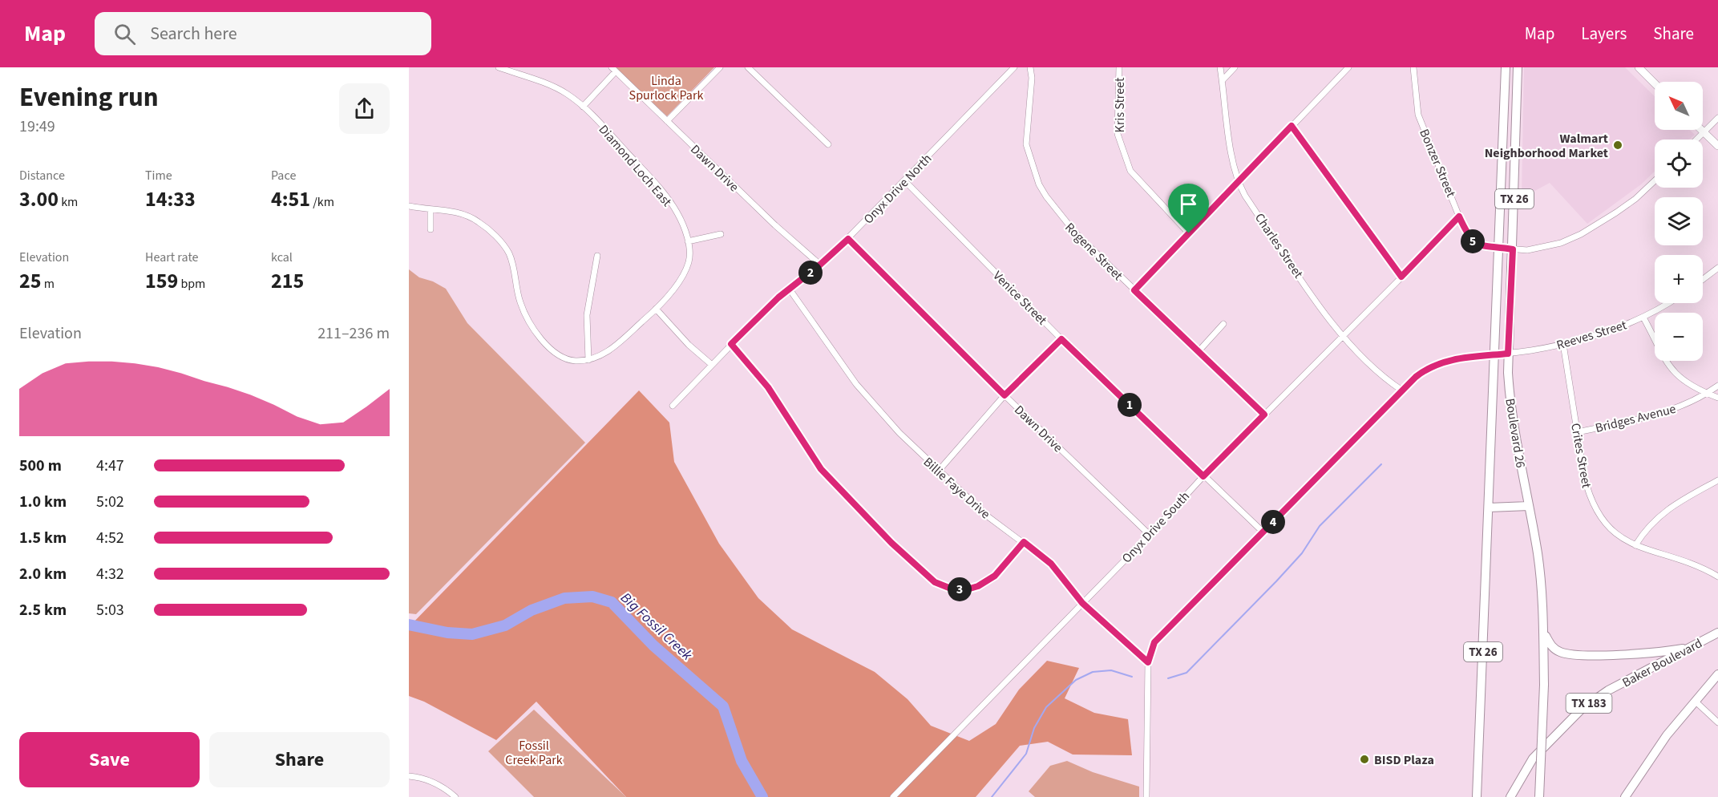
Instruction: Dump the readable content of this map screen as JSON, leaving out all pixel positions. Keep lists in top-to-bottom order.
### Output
{
  "streets": {
    "main road": [
      "TX 26",
      "Boulevard 26",
      "Baker Boulevard",
      "TX 183"
    ],
    "street": [
      "Kris Street",
      "Bonzer Street",
      "Diamond Loch East",
      "Dawn Drive",
      "Onyx Drive North",
      "Charles Street",
      "Rogene Street",
      "Venice Street",
      "Reeves Street",
      "Bridges Avenue",
      "Crites Street",
      "Billie Faye Drive",
      "Onyx Drive South"
    ]
  },
  "crossings": [
    ["Bonzer Street", "Boulevard 26"],
    ["Bonzer Street", "Onyx Drive South"],
    ["Dawn Drive", "Onyx Drive North"],
    ["Dawn Drive", "Onyx Drive South"],
    ["Onyx Drive North", "Venice Street"],
    ["Onyx Drive North", "Billie Faye Drive"],
    ["Charles Street", "Reeves Street"],
    ["Charles Street", "Onyx Drive South"],
    ["Rogene Street", "Onyx Drive South"],
    ["Venice Street", "Reeves Street"],
    ["Venice Street", "Onyx Drive South"],
    ["Reeves Street", "Boulevard 26"],
    ["Reeves Street", "Crites Street"],
    ["Reeves Street", "Billie Faye Drive"],
    ["Bridges Avenue", "Crites Street"],
    ["Billie Faye Drive", "Onyx Drive South"]
  ],
  "water": ["Big Fossil Creek"],
  "parks": ["Linda Spurlock Park", "Fossil Creek Park"],
  "places": ["Walmart Neighborhood Market", "BISD Plaza"],
  "north": "top left",
  "page": {
    "header": "Map",
    "search": "Search here",
    "nav": ["Map", "Layers", "Share"],
    "heading": ["Evening run", "19:49"],
    "map_buttons": ["+", "−"],
    "stats": [
      ["Distance", "3.00 km"],
      ["Time", "14:33"],
      ["Pace", "4:51 /km"],
      ["Elevation", "25 m"],
      ["Heart rate", "159 bpm"],
      ["kcal", "215"]
    ],
    "pins": [
      "5",
      "2",
      "1",
      "4",
      "3"
    ],
    "chart": ["Elevation", "211–236 m"],
    "list": [
      {
        "name": "500 m",
        "note": "4:47"
      },
      {
        "name": "1.0 km",
        "note": "5:02"
      },
      {
        "name": "1.5 km",
        "note": "4:52"
      },
      {
        "name": "2.0 km",
        "note": "4:32"
      },
      {
        "name": "2.5 km",
        "note": "5:03"
      }
    ],
    "buttons": ["Save", "Share"]
  }
}
